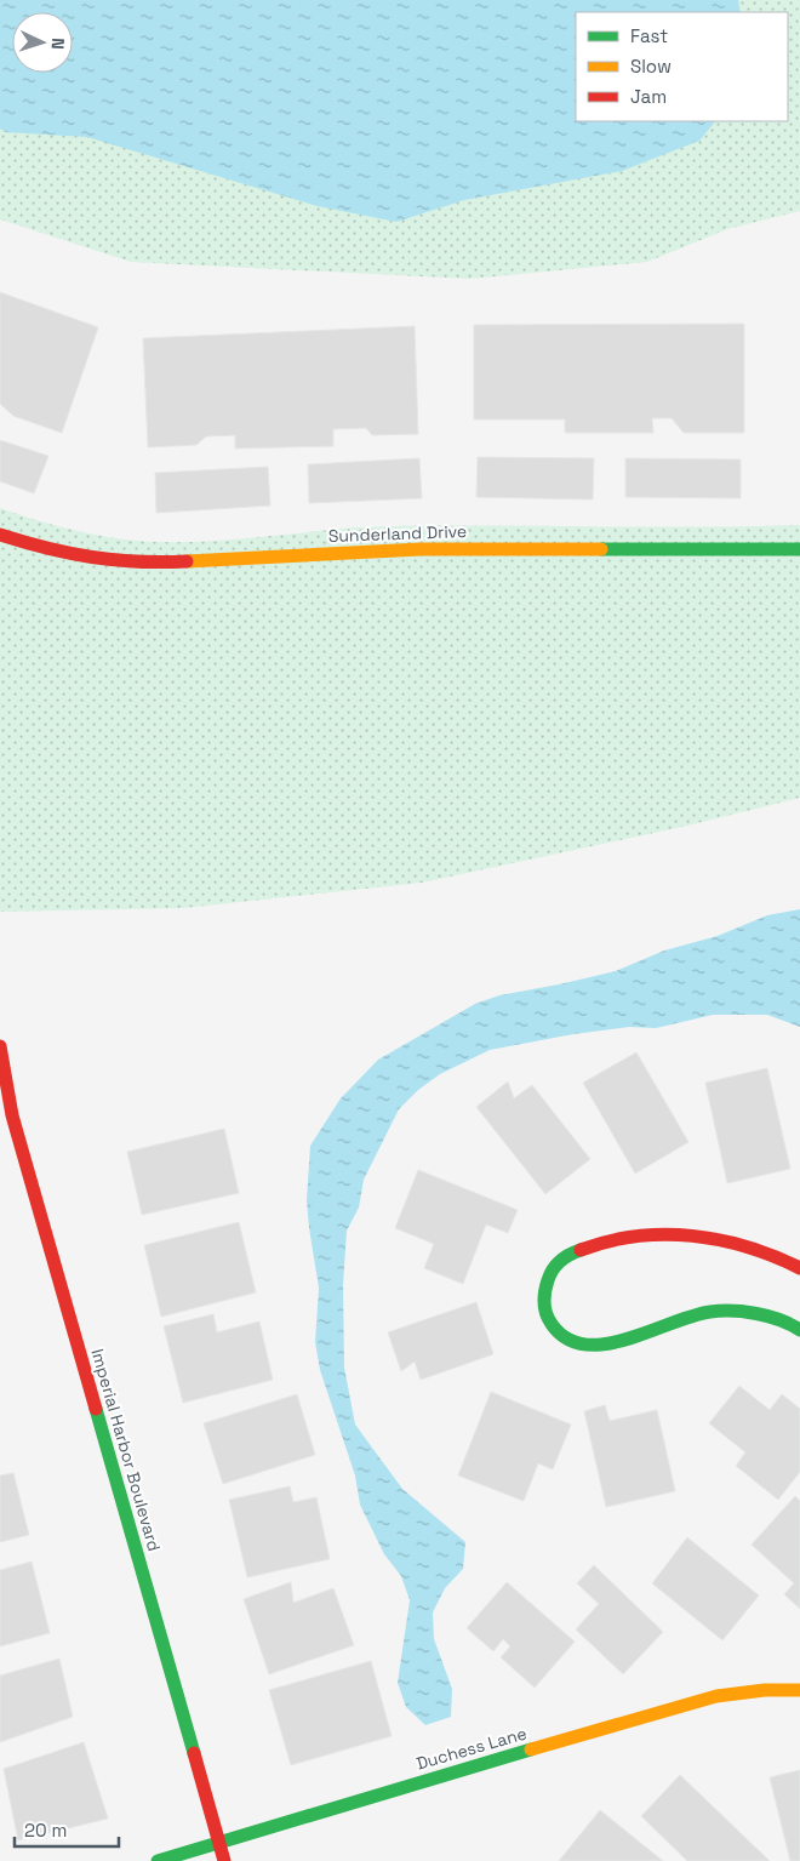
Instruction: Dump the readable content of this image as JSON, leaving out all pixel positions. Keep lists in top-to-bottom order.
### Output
{
  "streets": {
    "street": ["Sunderland Drive", "Imperial Harbor Boulevard", "Duchess Lane"]
  },
  "crossings": [
    ["Imperial Harbor Boulevard", "Duchess Lane"]
  ],
  "legend": ["Fast", "Slow", "Jam"],
  "scale_bar": "20 m",
  "north": "right"
}
